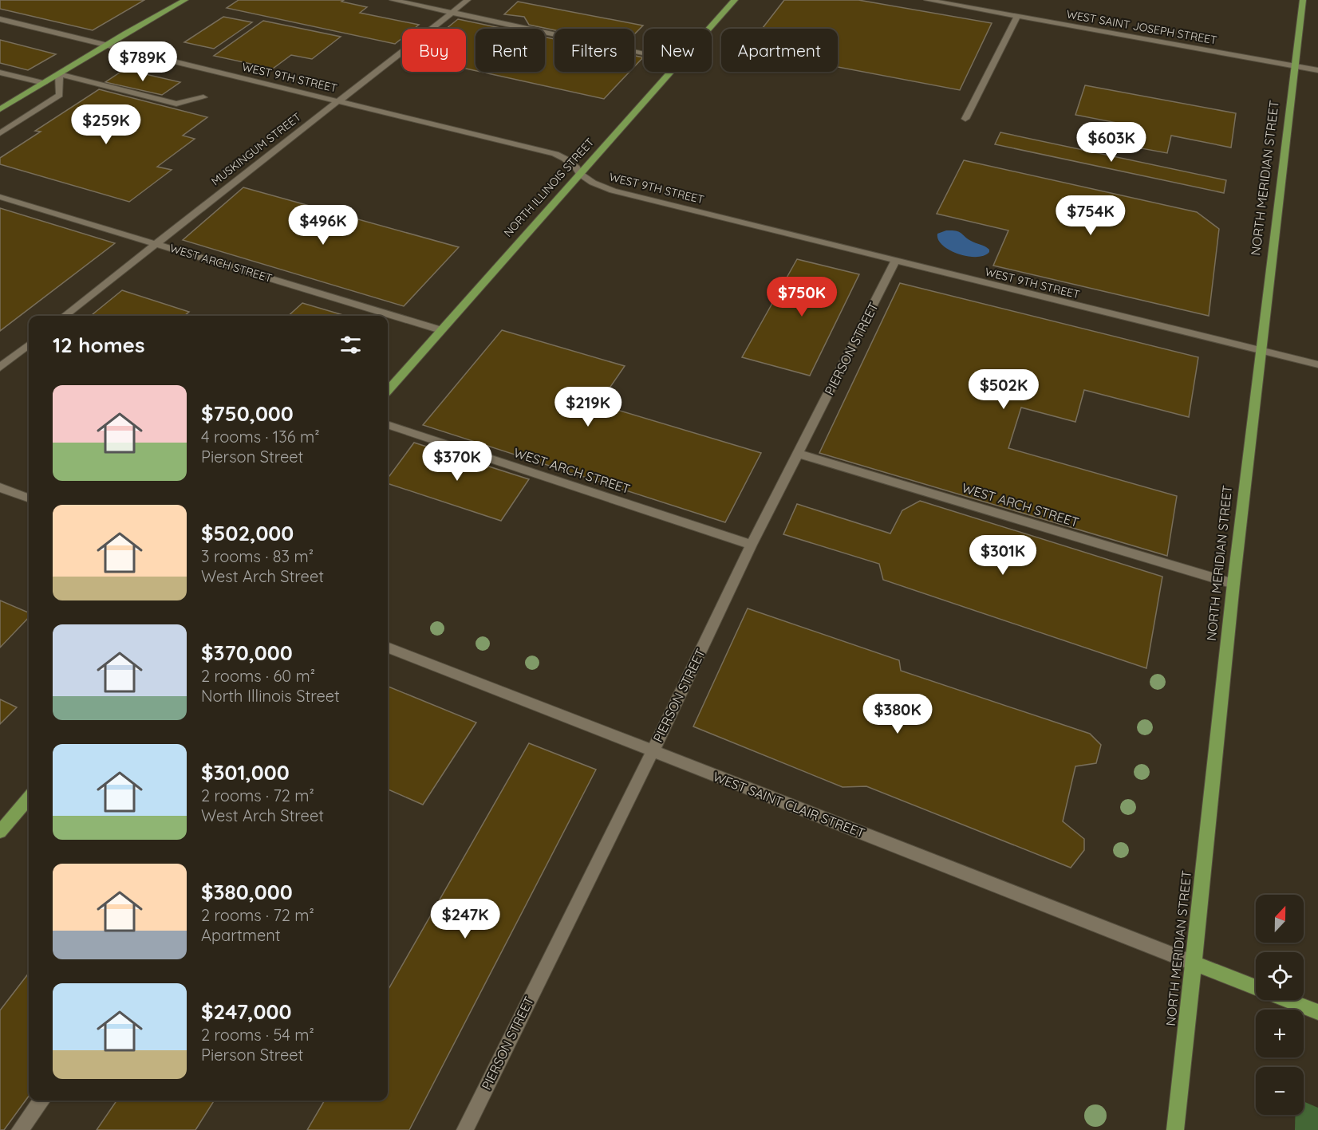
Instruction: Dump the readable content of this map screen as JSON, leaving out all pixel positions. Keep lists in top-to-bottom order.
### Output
{
  "streets": {
    "main road": ["NORTH MERIDIAN STREET", "NORTH ILLINOIS STREET"],
    "street": [
      "WEST SAINT JOSEPH STREET",
      "WEST 9TH STREET",
      "MUSKINGUM STREET",
      "WEST ARCH STREET",
      "PIERSON STREET",
      "WEST SAINT CLAIR STREET"
    ]
  },
  "crossings": [
    ["WEST SAINT JOSEPH STREET", "NORTH MERIDIAN STREET"],
    ["WEST 9TH STREET", "MUSKINGUM STREET"],
    ["WEST 9TH STREET", "NORTH MERIDIAN STREET"],
    ["WEST 9TH STREET", "NORTH ILLINOIS STREET"],
    ["WEST 9TH STREET", "PIERSON STREET"],
    ["MUSKINGUM STREET", "WEST ARCH STREET"],
    ["NORTH MERIDIAN STREET", "WEST ARCH STREET"],
    ["NORTH MERIDIAN STREET", "WEST SAINT CLAIR STREET"],
    ["NORTH ILLINOIS STREET", "WEST ARCH STREET"],
    ["WEST ARCH STREET", "PIERSON STREET"],
    ["PIERSON STREET", "WEST SAINT CLAIR STREET"]
  ],
  "north": "top",
  "page": {
    "chip": [
      "Buy",
      "Rent",
      "Filters",
      "New",
      "Apartment"
    ],
    "price": [
      "$789K",
      "$259K",
      "$603K",
      "$754K",
      "$496K",
      "$750K",
      "$502K",
      "$219K",
      "$370K",
      "$301K",
      "$380K",
      "$247K"
    ],
    "heading": "12 homes",
    "list": [
      {
        "name": "$750,000",
        "note": "4 rooms · 136 m² · Pierson Street"
      },
      {
        "name": "$502,000",
        "note": "3 rooms · 83 m² · West Arch Street"
      },
      {
        "name": "$370,000",
        "note": "2 rooms · 60 m² · North Illinois Street"
      },
      {
        "name": "$301,000",
        "note": "2 rooms · 72 m² · West Arch Street"
      },
      {
        "name": "$380,000",
        "note": "2 rooms · 72 m² · Apartment"
      },
      {
        "name": "$247,000",
        "note": "2 rooms · 54 m² · Pierson Street"
      }
    ],
    "map_buttons": ["+", "−"]
  }
}
